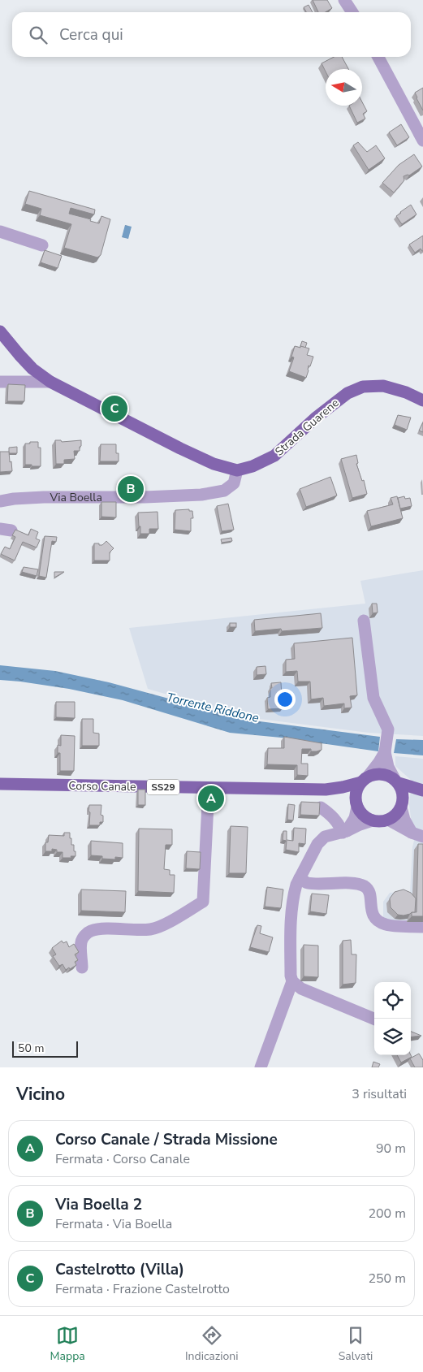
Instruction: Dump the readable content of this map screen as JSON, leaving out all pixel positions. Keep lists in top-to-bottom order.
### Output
{
  "streets": {
    "main road": ["Strada Guarene", "Corso Canale", "SS29"],
    "street": ["Via Boella"]
  },
  "crossings": [
    ["Strada Guarene", "Via Boella"]
  ],
  "water": ["Torrente Riddone"],
  "scale_bar": "50 m",
  "north": "left",
  "page": {
    "search": "Cerca qui",
    "pins": ["C", "B", "A"],
    "scale": "50 m",
    "heading": ["Vicino", "3 risultati"],
    "list": [
      {
        "mark": "A",
        "name": "Corso Canale / Strada Missione",
        "note": "Fermata · Corso Canale",
        "value": "90 m"
      },
      {
        "mark": "B",
        "name": "Via Boella 2",
        "note": "Fermata · Via Boella",
        "value": "200 m"
      },
      {
        "mark": "C",
        "name": "Castelrotto (Villa)",
        "note": "Fermata · Frazione Castelrotto",
        "value": "250 m"
      }
    ],
    "nav": ["Mappa", "Indicazioni", "Salvati"]
  }
}
